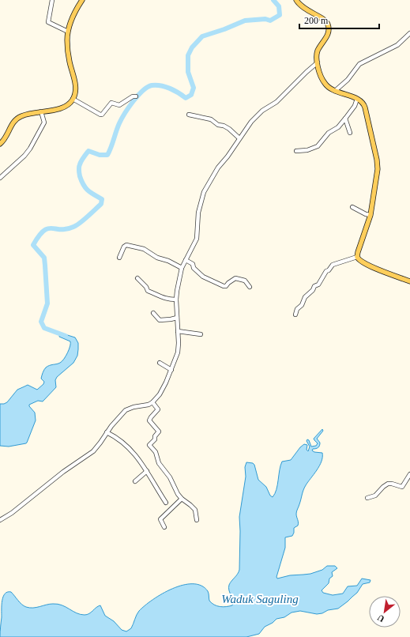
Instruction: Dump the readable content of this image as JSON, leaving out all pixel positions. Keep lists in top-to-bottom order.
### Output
{
  "water": ["Waduk Saguling"],
  "scale_bar": "200 m",
  "north": "bottom left"
}
